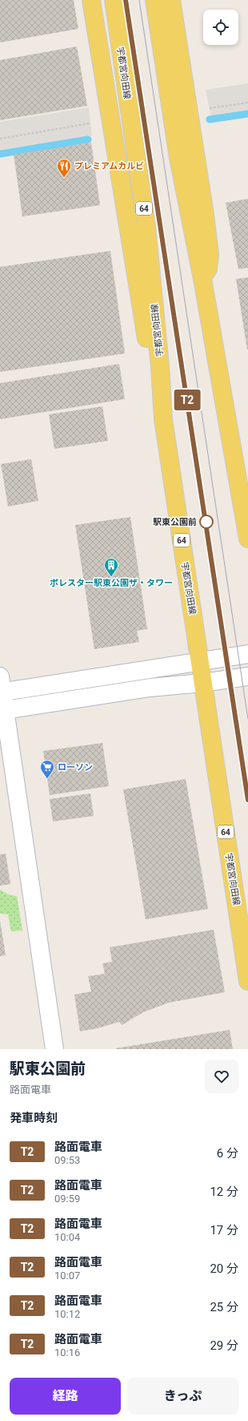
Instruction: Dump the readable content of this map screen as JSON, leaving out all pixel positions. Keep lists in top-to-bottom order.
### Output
{
  "streets": {
    "main road": ["宇都宮向田線", "64"]
  },
  "crossings": [
    ["宇都宮向田線", "64"]
  ],
  "places": {
    "restaurant": ["プレミアムカルビ"],
    "other": ["駅東公園前"],
    "building": ["ポレスター駅東公園ザ・タワー"],
    "supermarket": ["ローソン"]
  },
  "lines": ["tram line T2"],
  "page": {
    "on_map": "T2",
    "heading": [
      ["駅東公園前", "路面電車"],
      "発車時刻"
    ],
    "list": [
      {
        "mark": "T2",
        "name": "路面電車",
        "note": "09:53",
        "value": "6 分"
      },
      {
        "mark": "T2",
        "name": "路面電車",
        "note": "09:59",
        "value": "12 分"
      },
      {
        "mark": "T2",
        "name": "路面電車",
        "note": "10:04",
        "value": "17 分"
      },
      {
        "mark": "T2",
        "name": "路面電車",
        "note": "10:07",
        "value": "20 分"
      },
      {
        "mark": "T2",
        "name": "路面電車",
        "note": "10:12",
        "value": "25 分"
      },
      {
        "mark": "T2",
        "name": "路面電車",
        "note": "10:16",
        "value": "29 分"
      }
    ],
    "buttons": ["経路", "きっぷ"]
  }
}
